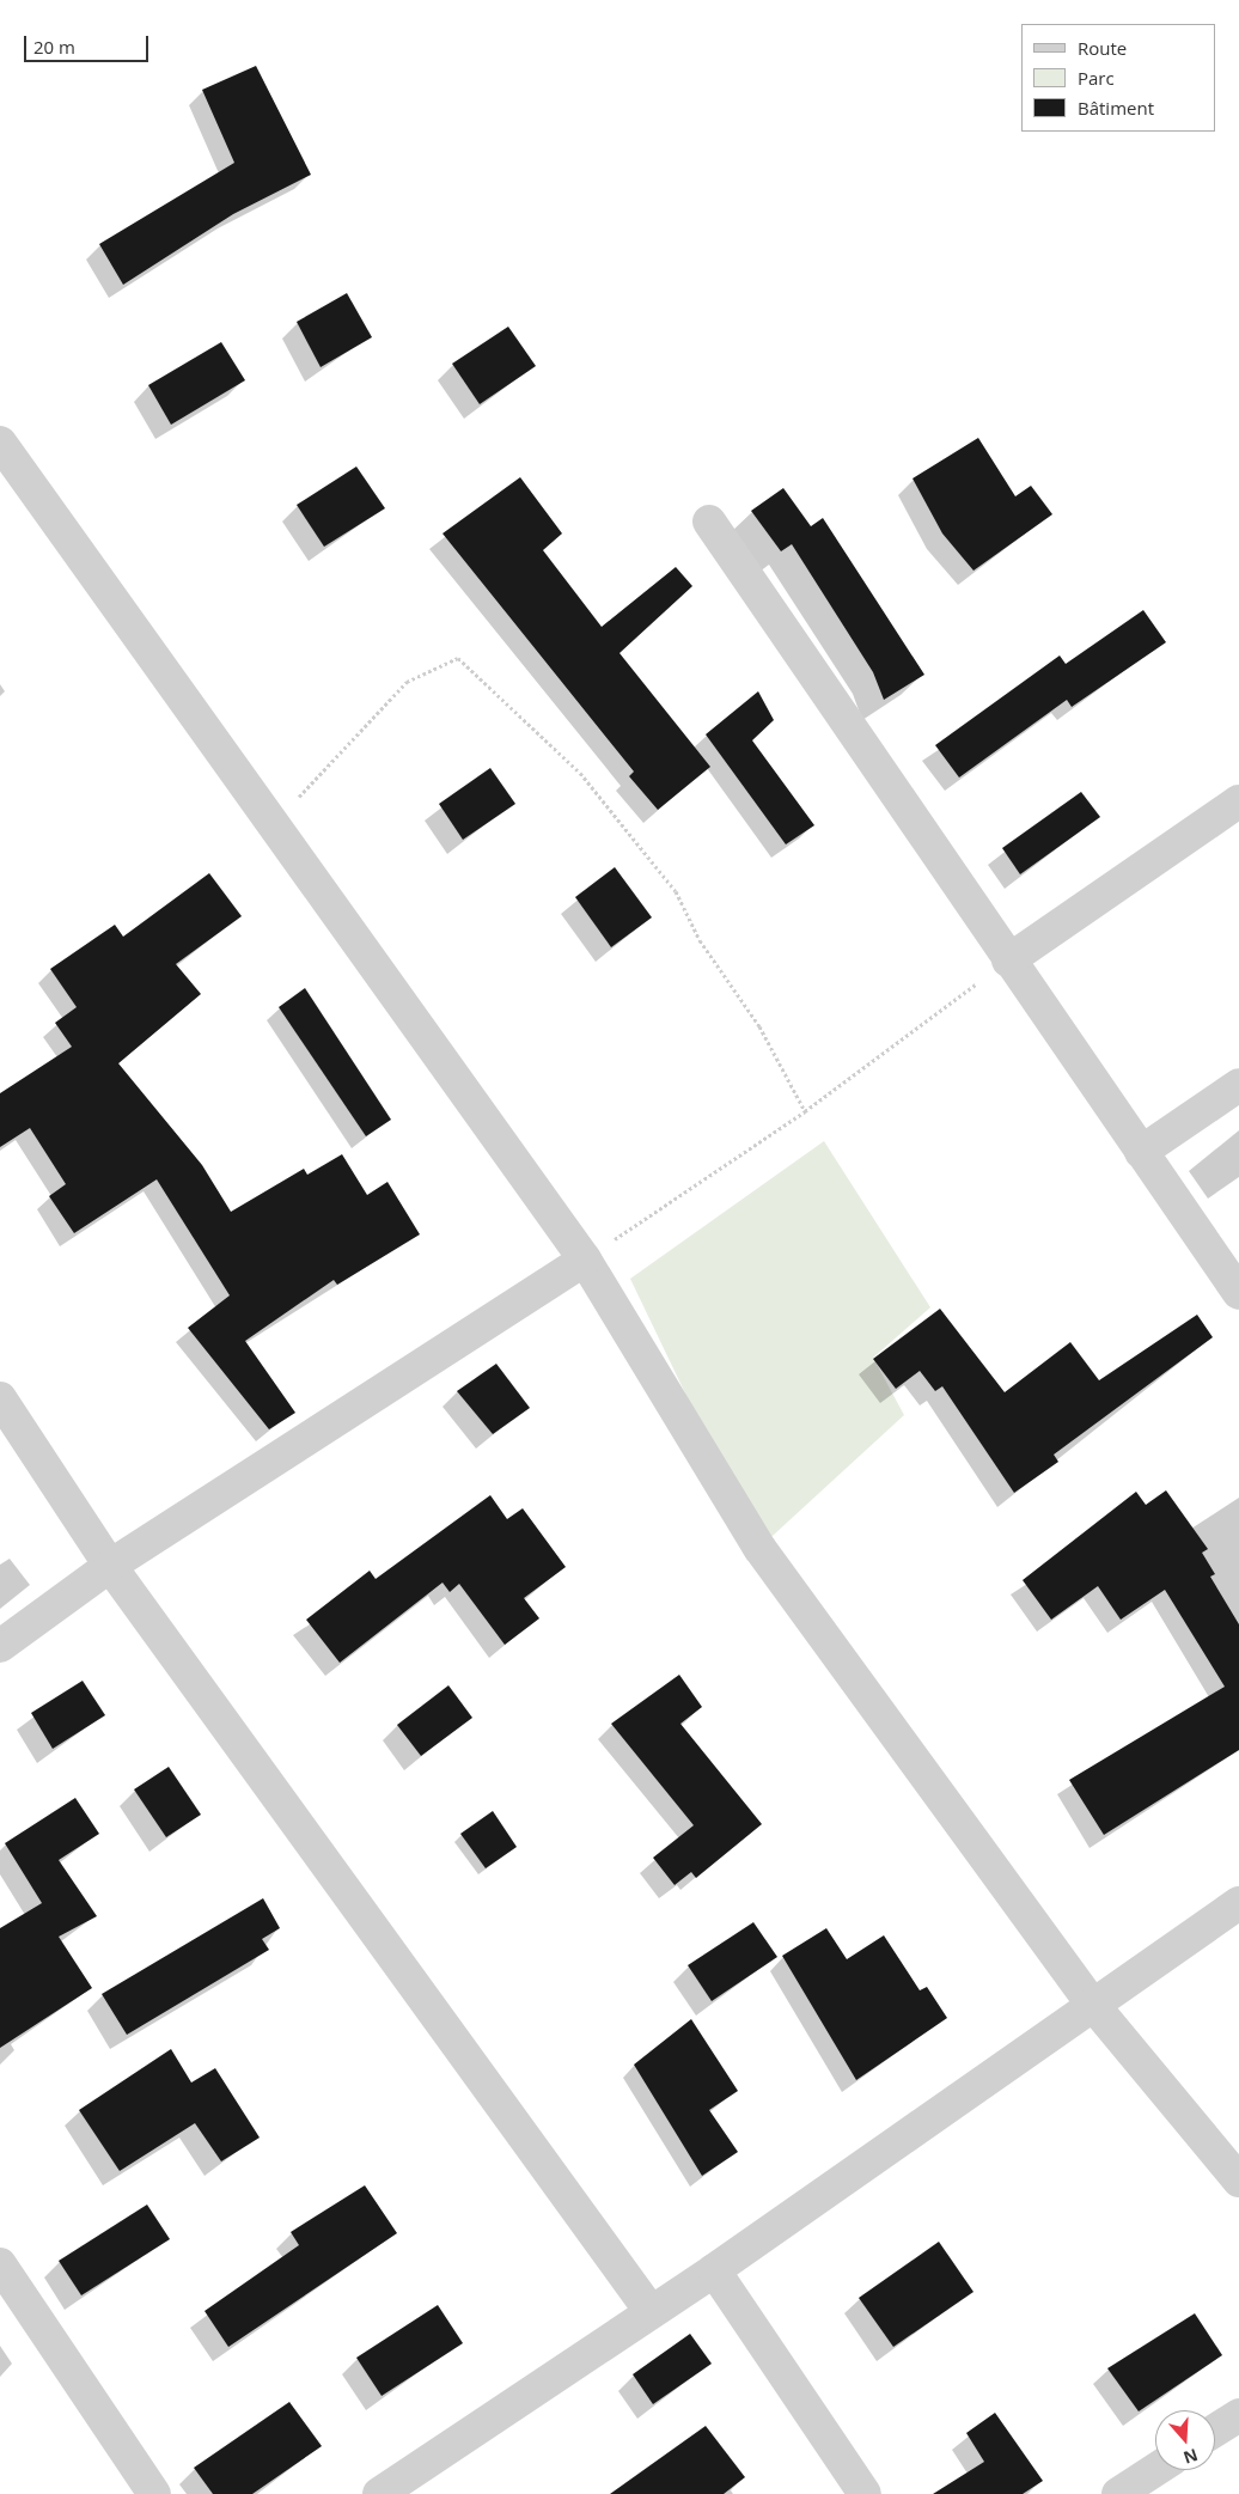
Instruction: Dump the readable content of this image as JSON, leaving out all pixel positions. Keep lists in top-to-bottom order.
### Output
{
  "legend": ["Route", "Parc", "Bâtiment"],
  "scale_bar": "20 m",
  "north": "bottom"
}
